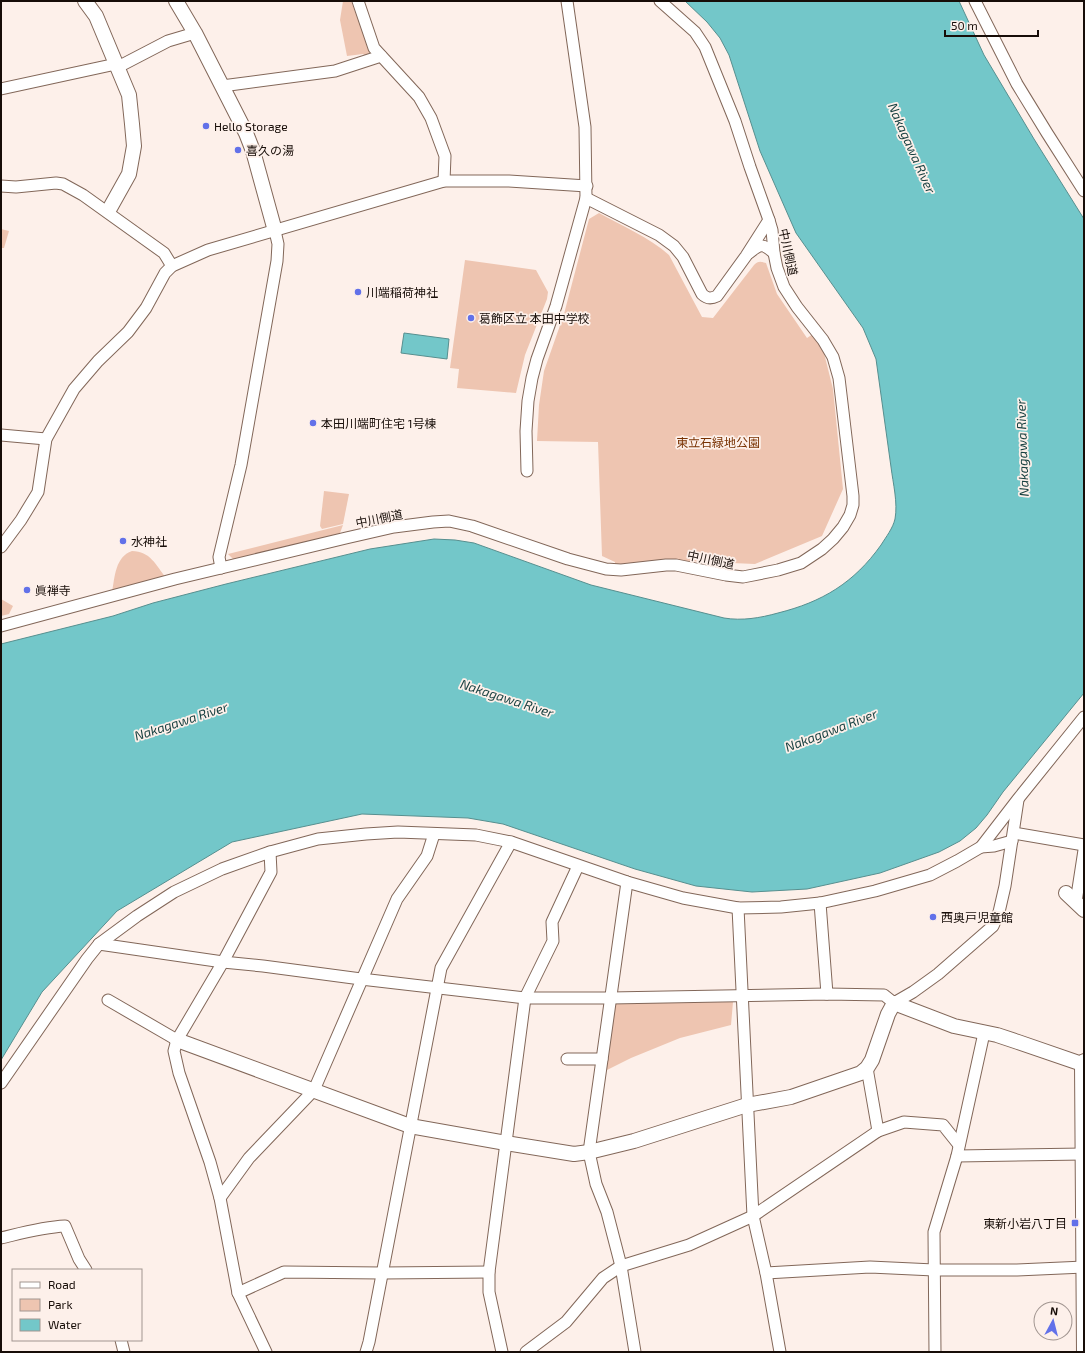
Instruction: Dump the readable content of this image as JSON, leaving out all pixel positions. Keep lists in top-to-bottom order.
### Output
{
  "streets": {
    "street": ["中川側道"]
  },
  "water": ["Nakagawa River"],
  "parks": ["東立石緑地公園"],
  "places": {
    "other": [
      "Hello Storage",
      "喜久の湯",
      "川端稲荷神社",
      "葛飾区立 本田中学校",
      "本田川端町住宅 1号棟",
      "水神社",
      "眞禅寺",
      "西奥戸児童館"
    ],
    "transit": ["東新小岩八丁目"]
  },
  "legend": ["Road", "Park", "Water"],
  "scale_bar": "50 m",
  "north": "top"
}
